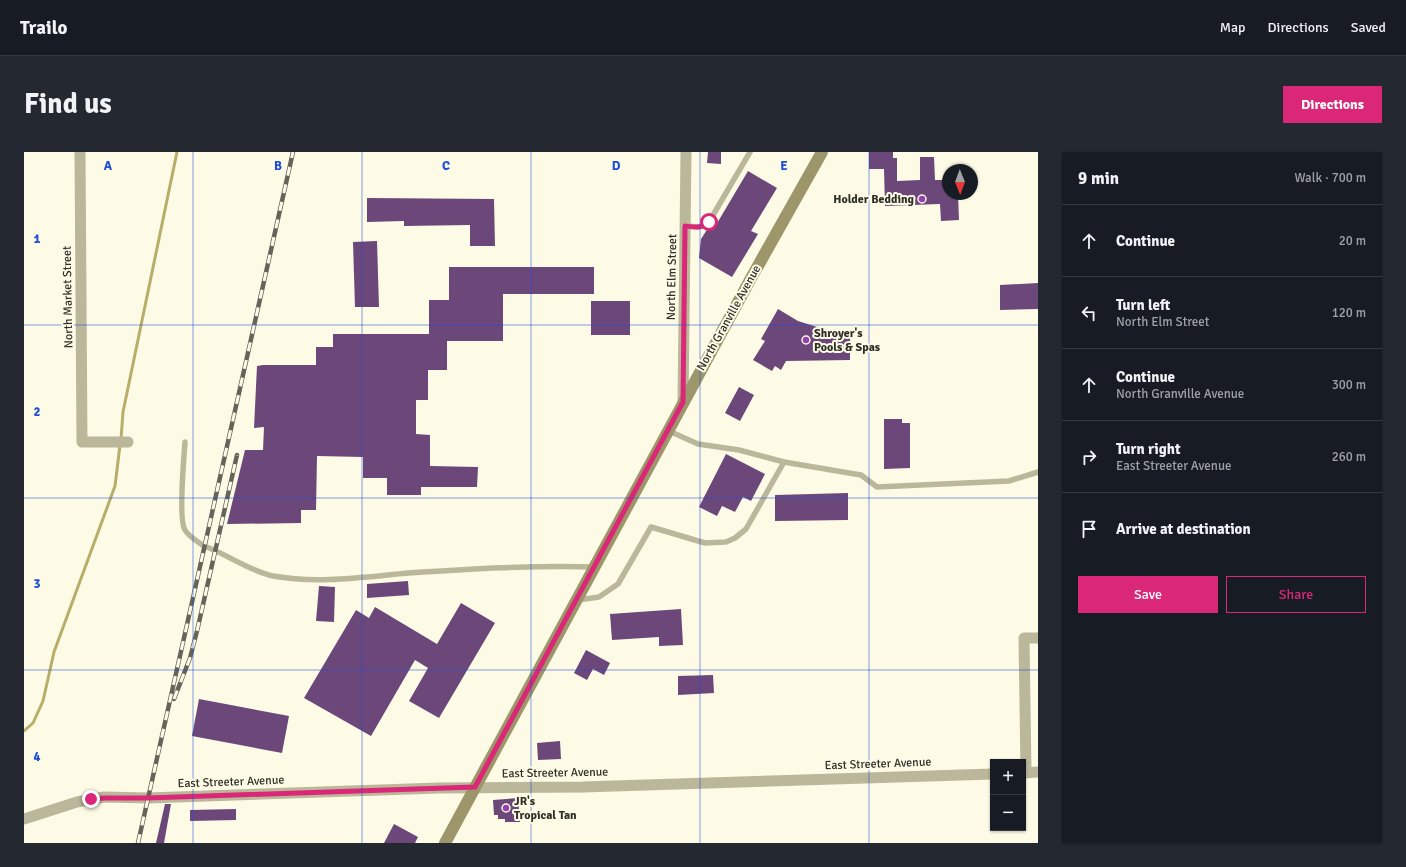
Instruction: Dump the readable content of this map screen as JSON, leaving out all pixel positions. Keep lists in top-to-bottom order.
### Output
{
  "streets": {
    "main road": ["North Granville Avenue"],
    "street": ["North Elm Street", "North Market Street", "East Streeter Avenue"]
  },
  "crossings": [
    ["North Elm Street", "North Granville Avenue"],
    ["North Granville Avenue", "East Streeter Avenue"]
  ],
  "places": ["Holder Bedding", "Shroyer's Pools & Spas", "JR's Tropical Tan"],
  "north": "bottom",
  "page": {
    "header": "Trailo",
    "nav": ["Map", "Directions", "Saved"],
    "buttons": [
      "Directions",
      ["Save", "Share"]
    ],
    "title": "Find us",
    "heading": ["9 min", "Walk · 700 m"],
    "list": [
      ["Continue", "20 m"],
      ["Turn left", "North Elm Street", "120 m"],
      ["Continue", "North Granville Avenue", "300 m"],
      ["Turn right", "East Streeter Avenue", "260 m"],
      "Arrive at destination"
    ],
    "map_buttons": ["+", "−"]
  },
  "grid": {
    "columns": [
      "A",
      "B",
      "C",
      "D",
      "E"
    ],
    "rows": [
      "1",
      "2",
      "3",
      "4"
    ]
  }
}
